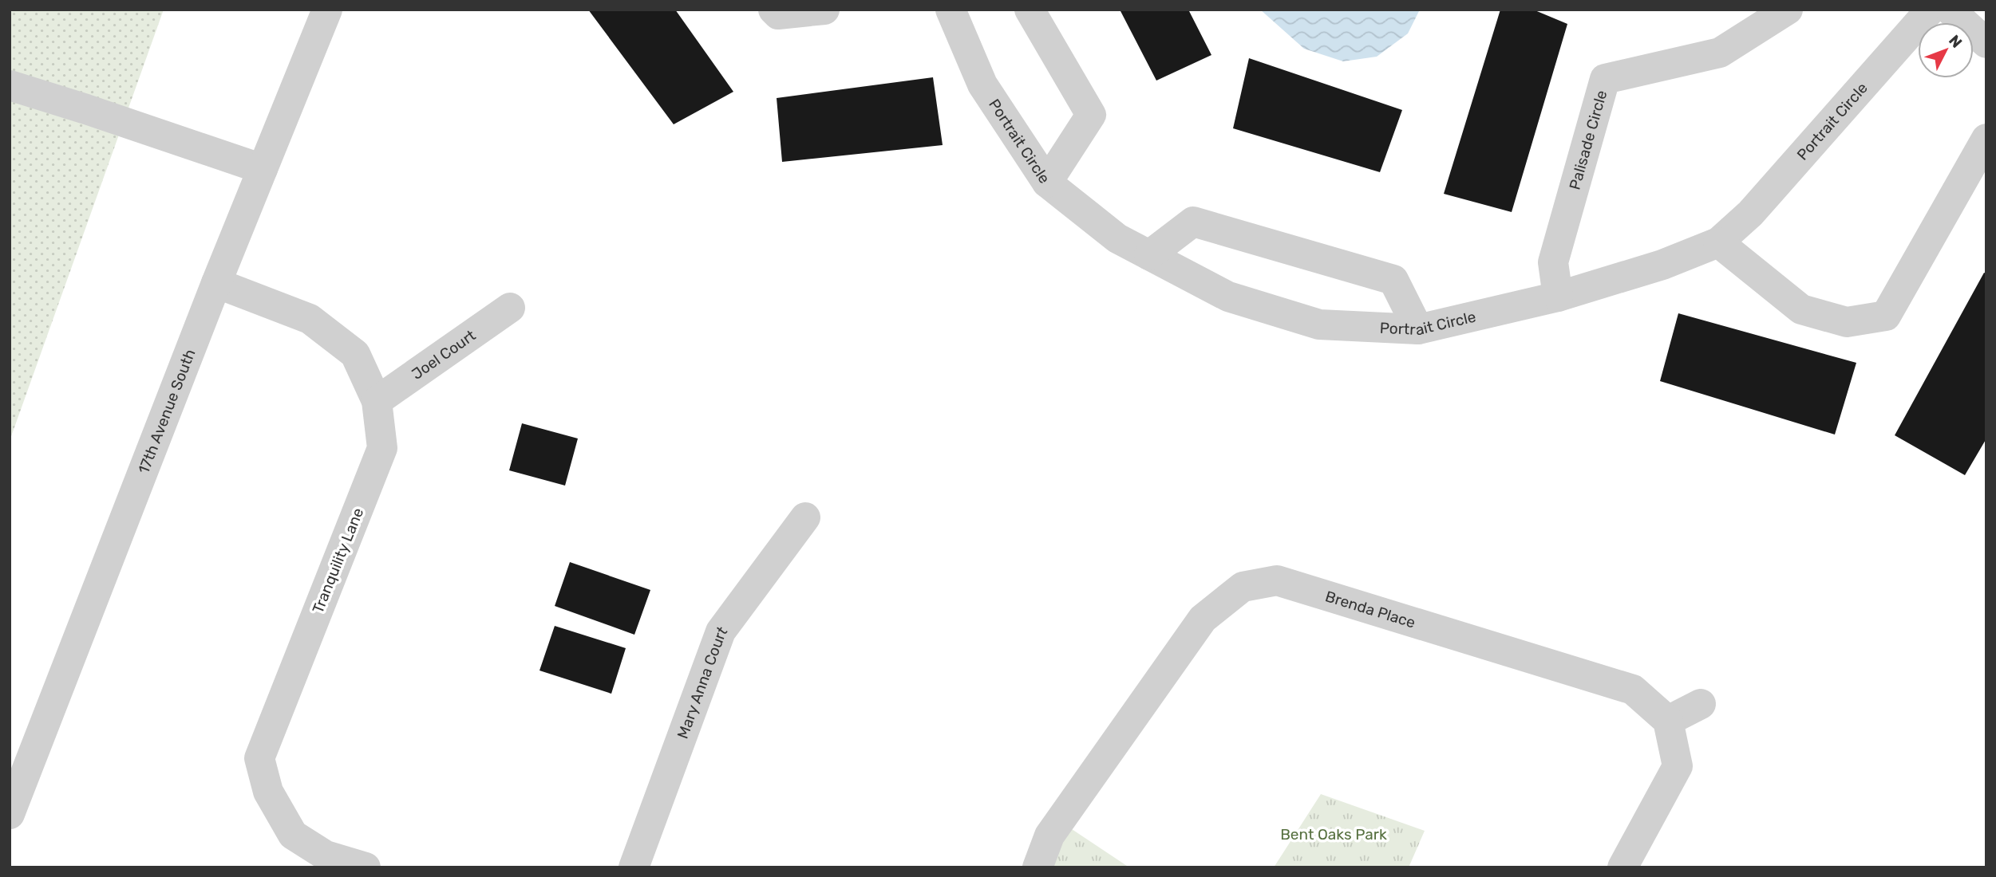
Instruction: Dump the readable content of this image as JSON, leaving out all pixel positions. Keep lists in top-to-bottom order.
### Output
{
  "streets": {
    "street": [
      "Portrait Circle",
      "Palisade Circle",
      "Joel Court",
      "17th Avenue South",
      "Tranquility Lane",
      "Brenda Place",
      "Mary Anna Court"
    ]
  },
  "crossings": [
    ["Portrait Circle", "Palisade Circle"],
    ["Joel Court", "Tranquility Lane"],
    ["17th Avenue South", "Tranquility Lane"]
  ],
  "parks": ["Bent Oaks Park"],
  "north": "top right"
}
